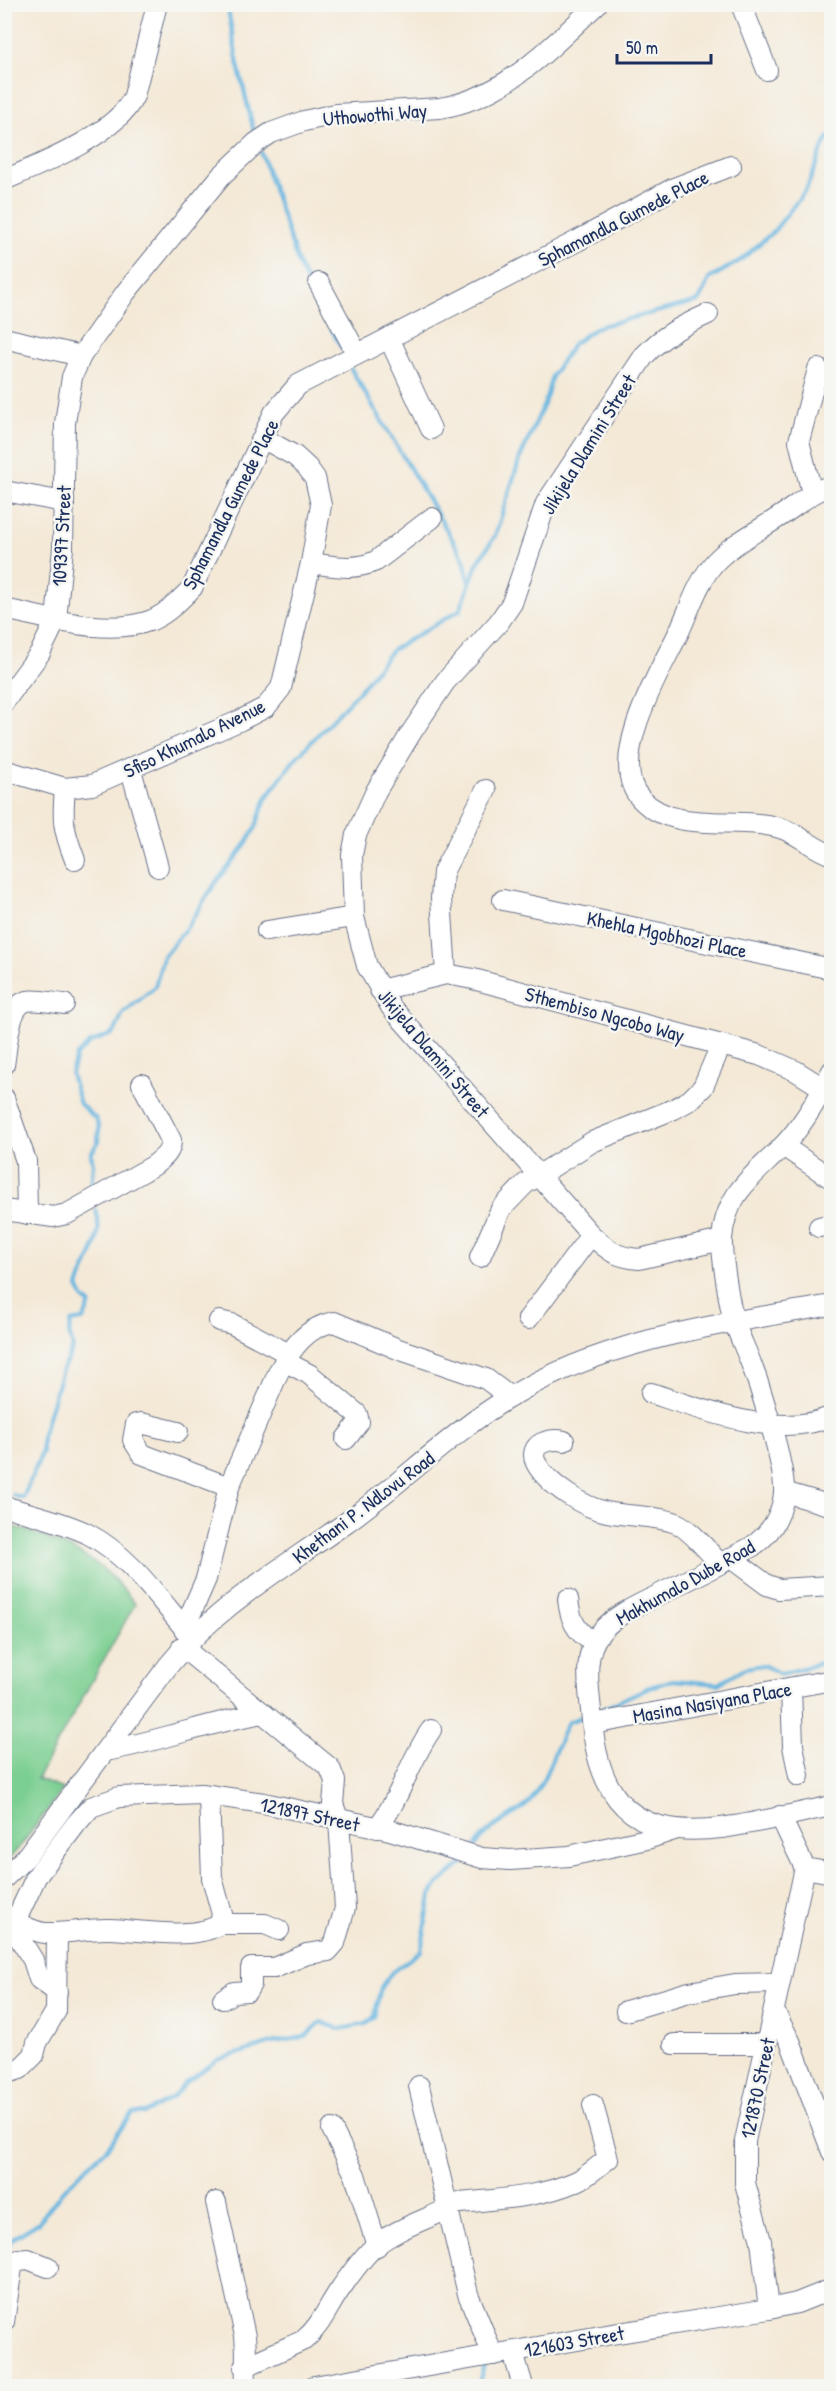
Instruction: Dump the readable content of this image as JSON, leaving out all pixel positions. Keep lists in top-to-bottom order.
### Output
{
  "streets": {
    "street": [
      "Uthowothi Way",
      "Sphamandla Gumede Place",
      "Jikijela Dlamini Street",
      "109397 Street",
      "Sfiso Khumalo Avenue",
      "Khehla Mgobhozi Place",
      "Sthembiso Ngcobo Way",
      "Khethani P. Ndlovu Road",
      "Makhumalo Dube Road",
      "Masina Nasiyana Place",
      "121897 Street",
      "121870 Street",
      "121603 Street"
    ]
  },
  "crossings": [
    ["Uthowothi Way", "109397 Street"],
    ["Sphamandla Gumede Place", "109397 Street"],
    ["Sphamandla Gumede Place", "Sfiso Khumalo Avenue"],
    ["Jikijela Dlamini Street", "Sthembiso Ngcobo Way"],
    ["Jikijela Dlamini Street", "Makhumalo Dube Road"],
    ["Sthembiso Ngcobo Way", "Makhumalo Dube Road"],
    ["Khethani P. Ndlovu Road", "Makhumalo Dube Road"],
    ["121870 Street", "121603 Street"]
  ],
  "scale_bar": "50 m"
}
